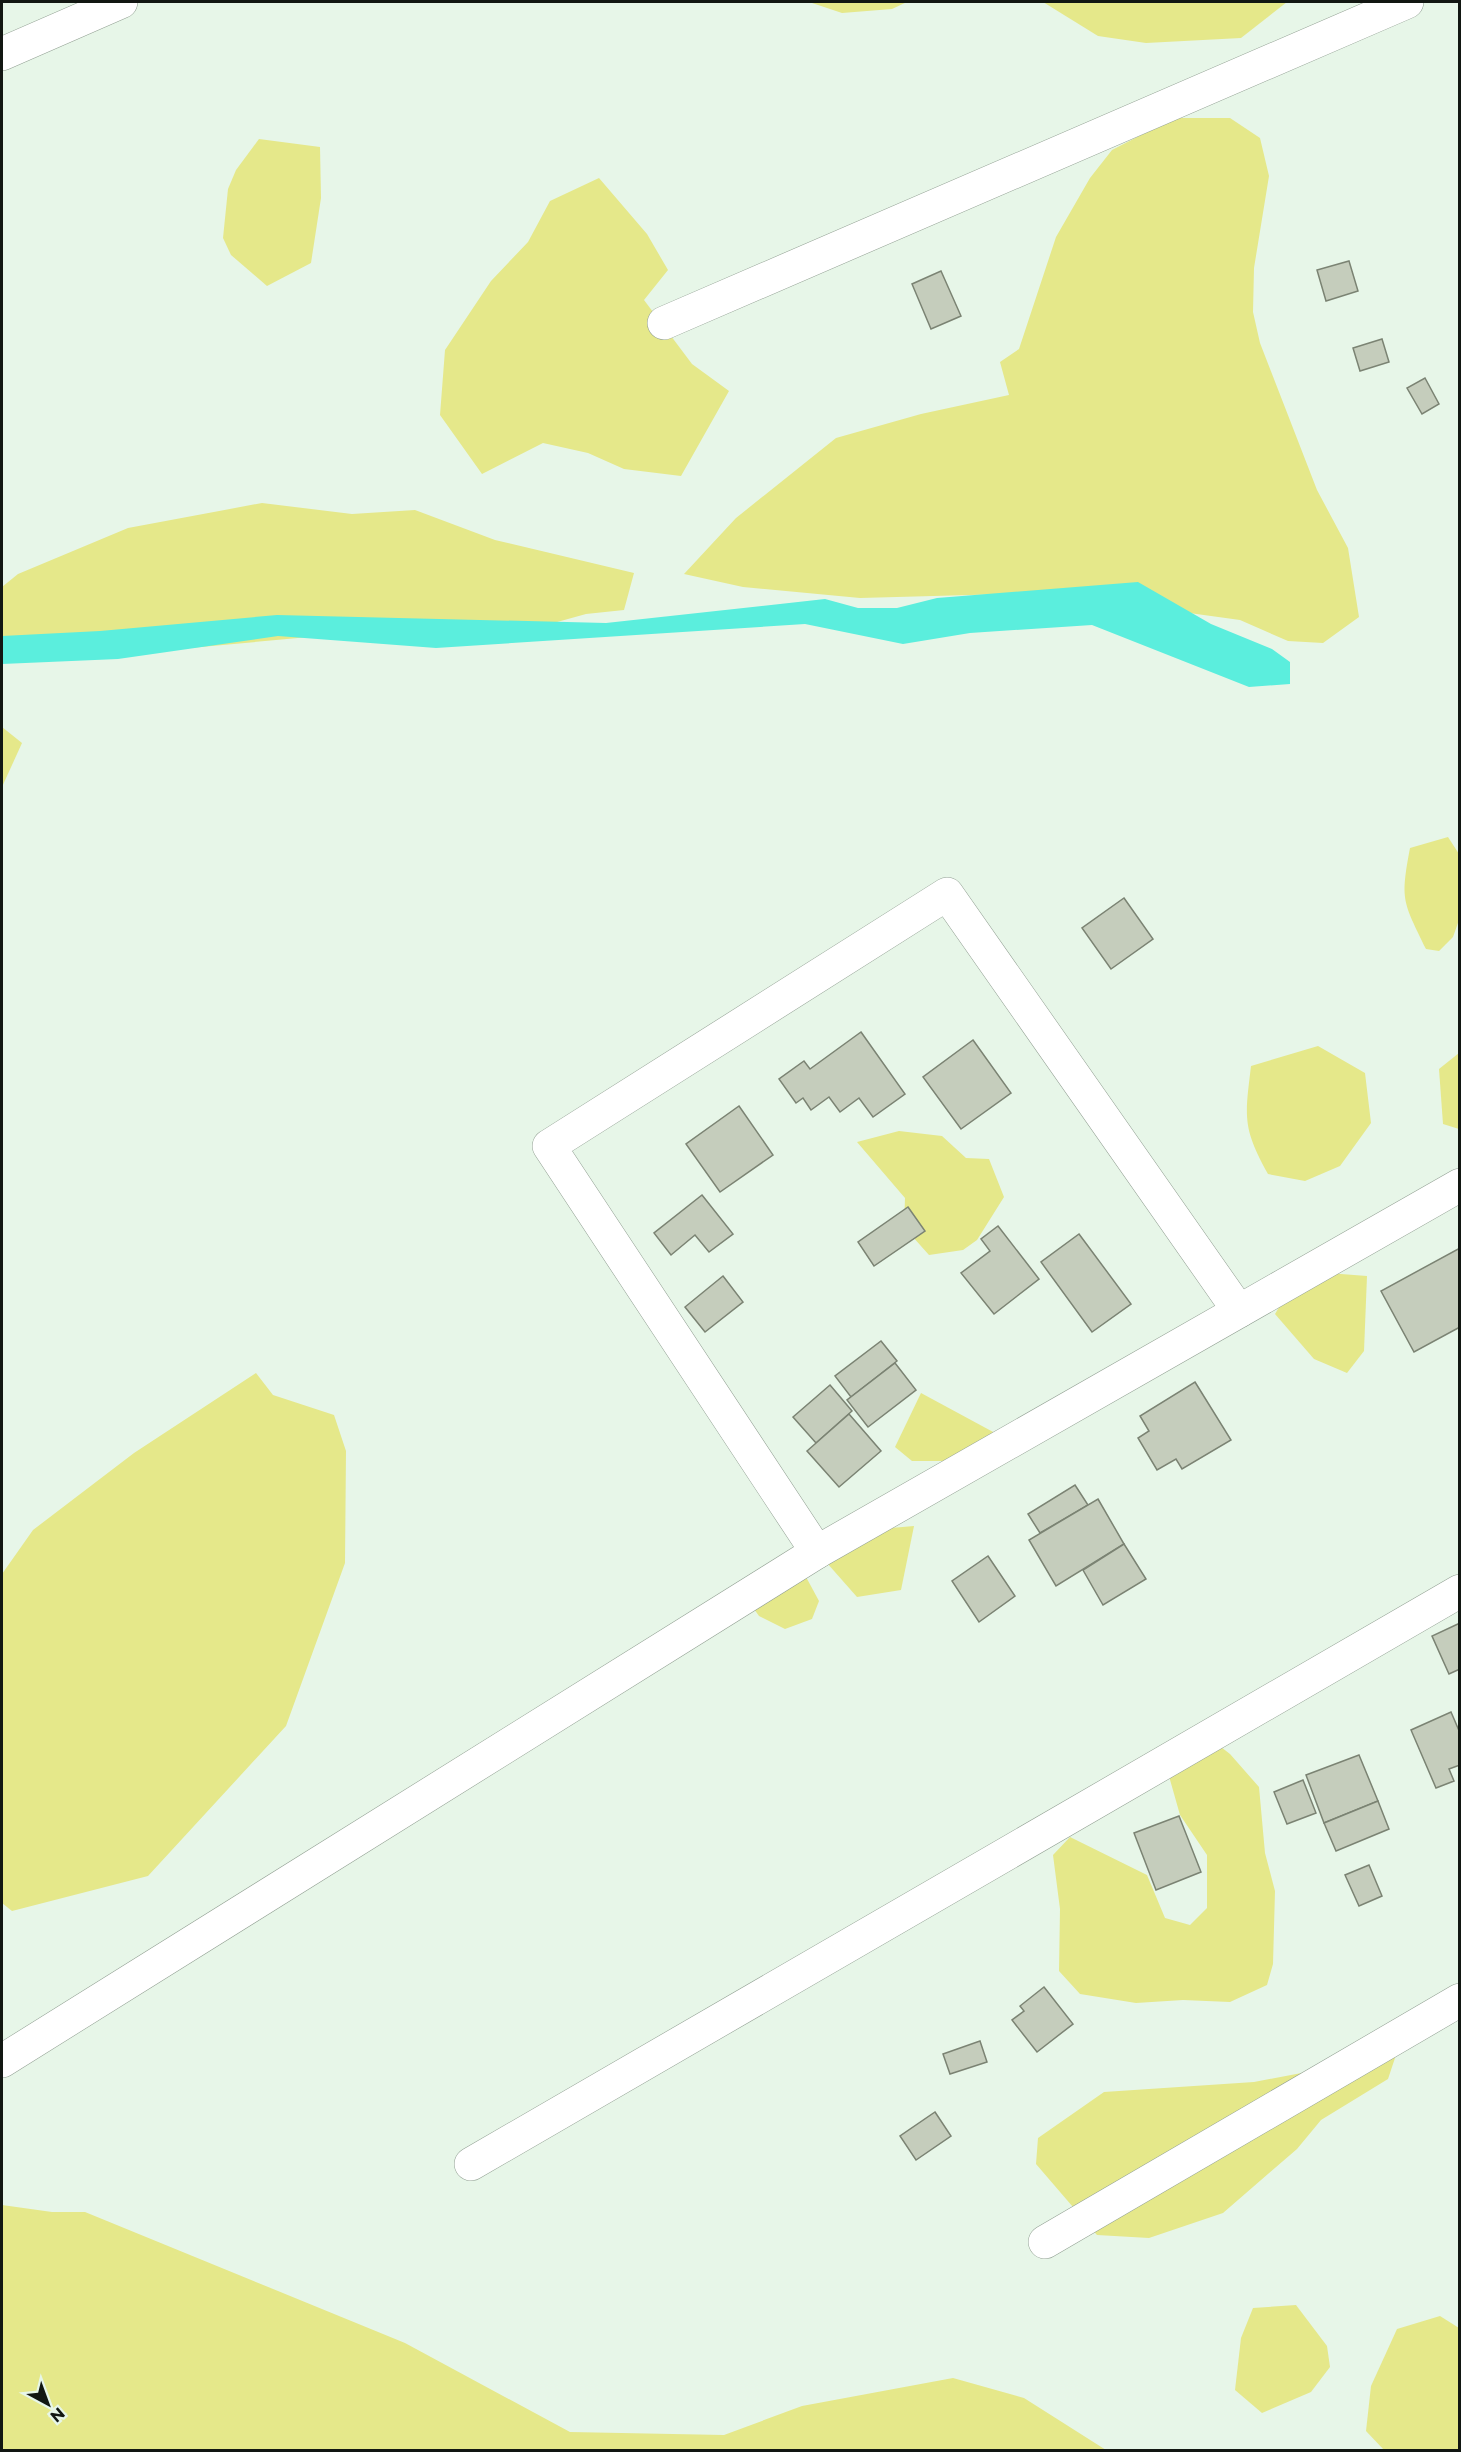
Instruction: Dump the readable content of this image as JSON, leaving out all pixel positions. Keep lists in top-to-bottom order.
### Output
{
  "north": "bottom right"
}
